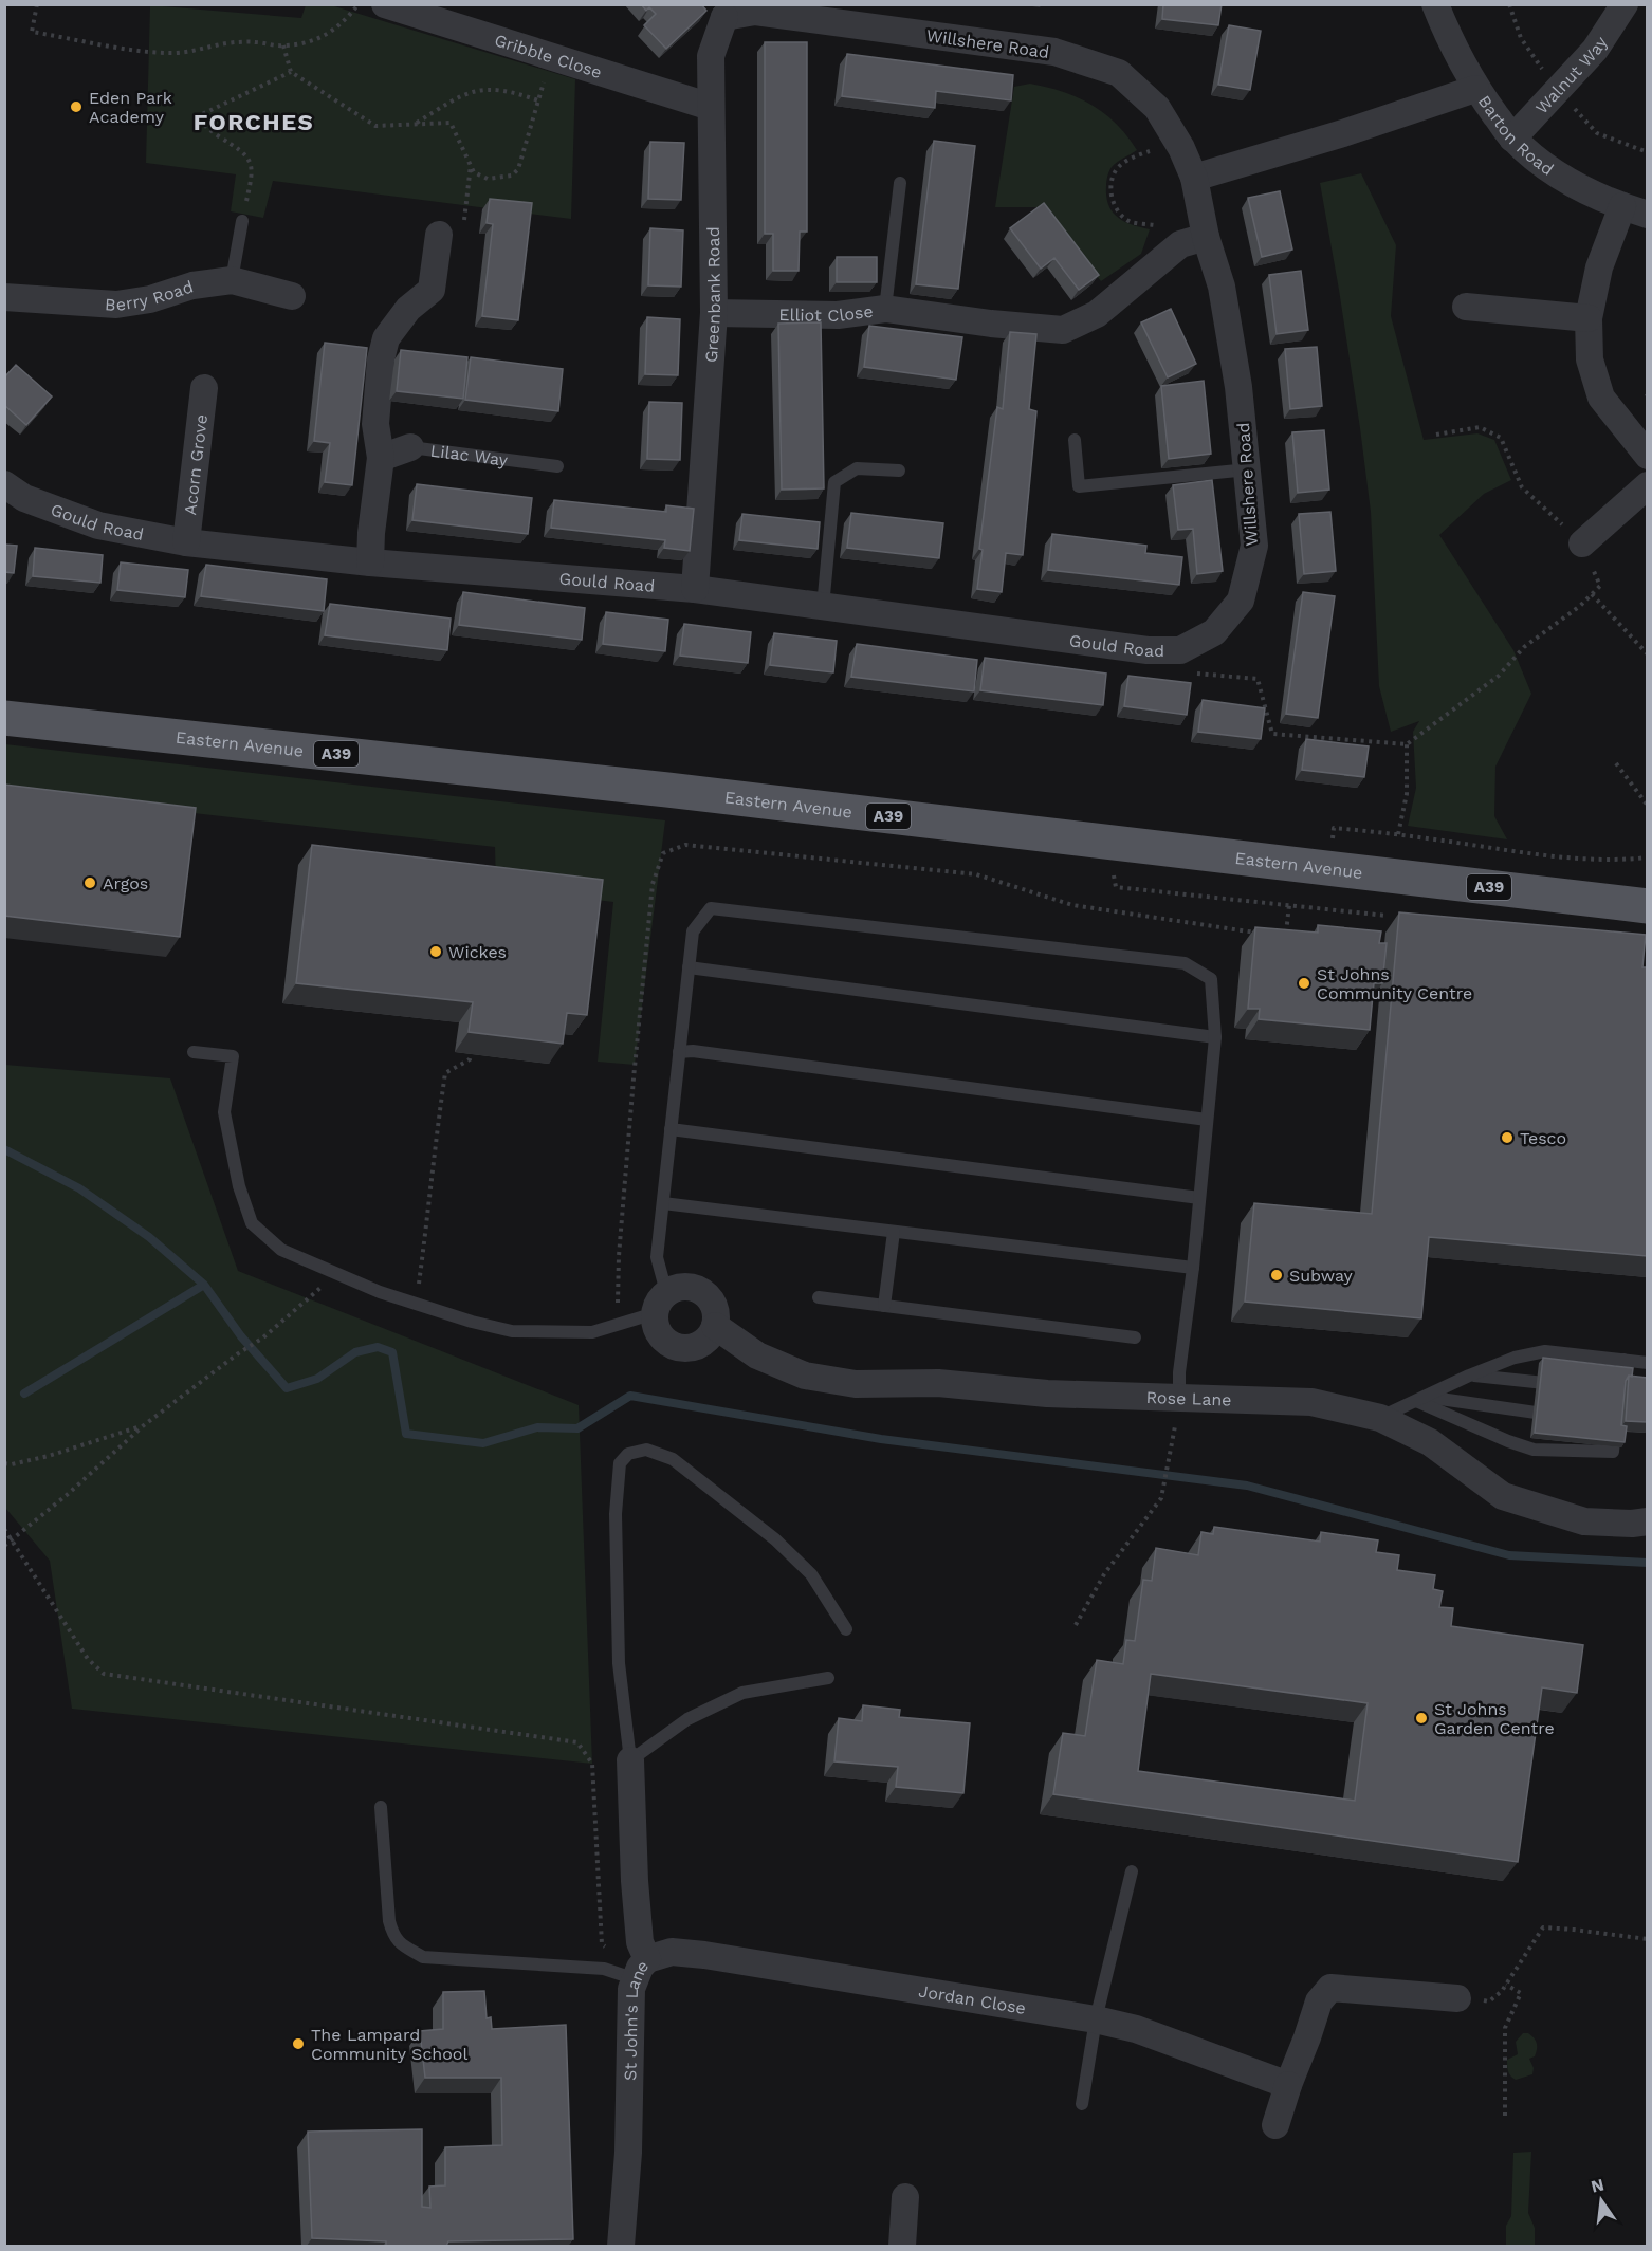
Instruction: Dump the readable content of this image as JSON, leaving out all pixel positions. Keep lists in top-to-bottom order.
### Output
{
  "streets": {
    "main road": ["Eastern Avenue", "A39"],
    "street": [
      "Willshere Road",
      "Gribble Close",
      "Walnut Way",
      "Barton Road",
      "Berry Road",
      "Greenbank Road",
      "Elliot Close",
      "Lilac Way",
      "Acorn Grove",
      "Gould Road",
      "Rose Lane",
      "Jordan Close",
      "St John's Lane"
    ]
  },
  "crossings": [
    ["Willshere Road", "Greenbank Road"],
    ["Willshere Road", "Elliot Close"],
    ["Willshere Road", "Gould Road"],
    ["Gribble Close", "Greenbank Road"],
    ["Walnut Way", "Barton Road"],
    ["Greenbank Road", "Elliot Close"],
    ["Greenbank Road", "Gould Road"],
    ["Acorn Grove", "Gould Road"],
    ["Jordan Close", "St John's Lane"]
  ],
  "districts": ["FORCHES"],
  "places": [
    "Eden Park Academy",
    "Argos",
    "Wickes",
    "St Johns Community Centre",
    "Tesco",
    "Subway",
    "St Johns Garden Centre",
    "The Lampard Community School"
  ],
  "north": "top"
}
